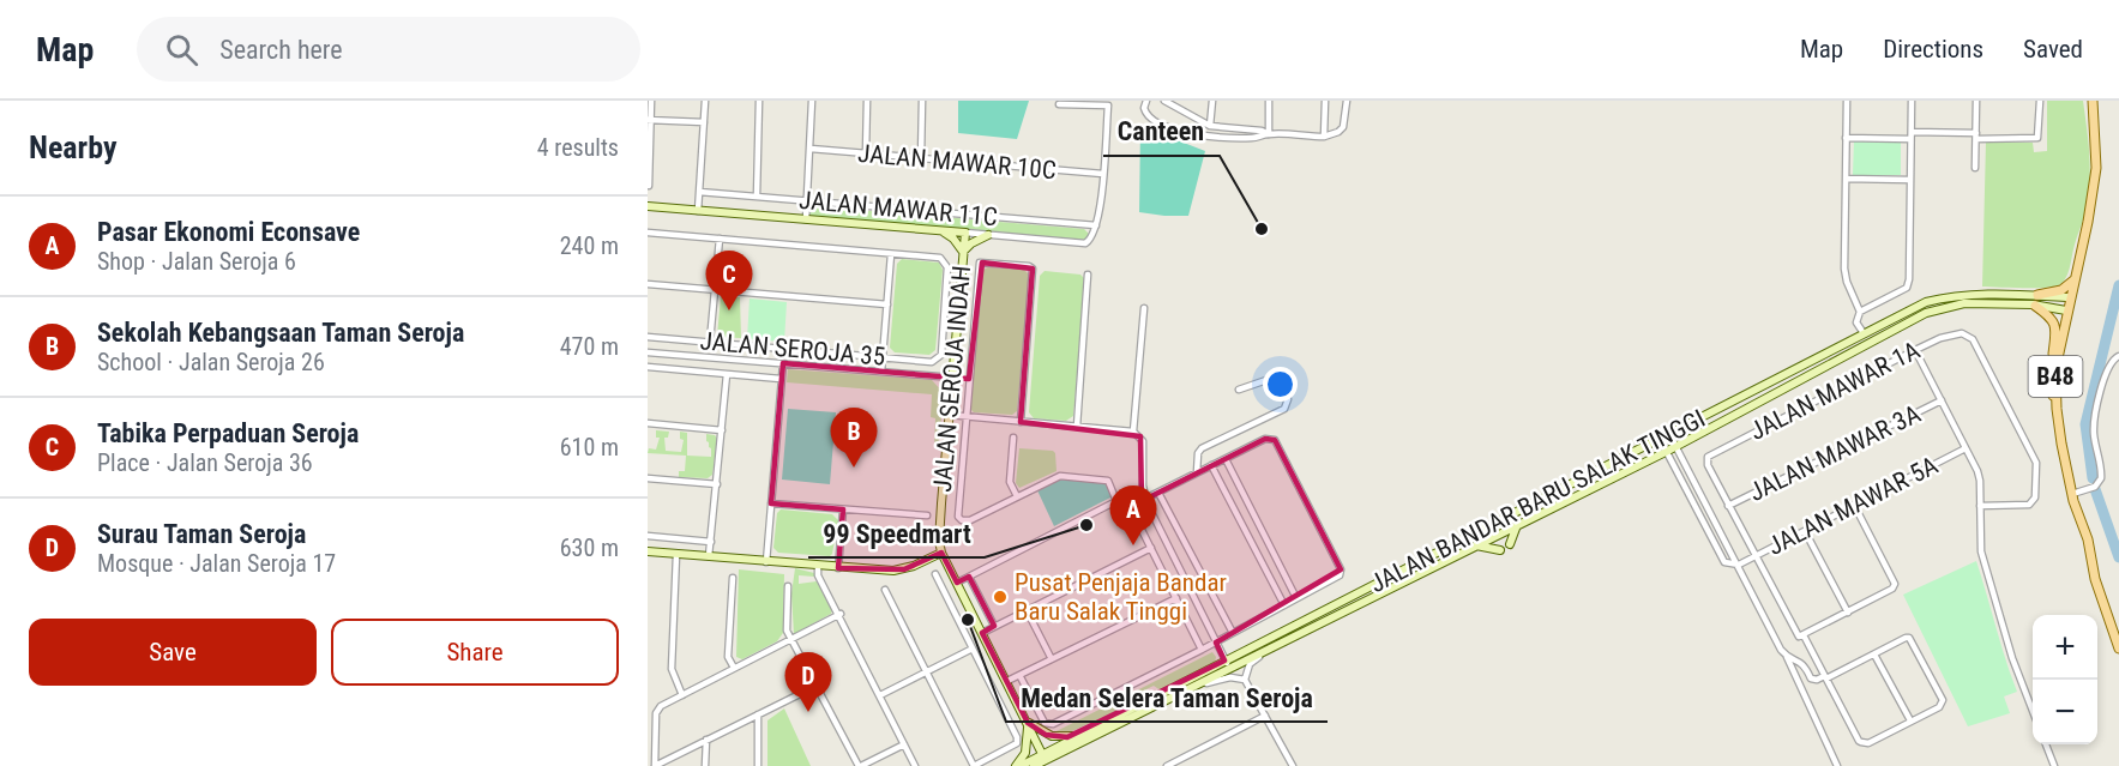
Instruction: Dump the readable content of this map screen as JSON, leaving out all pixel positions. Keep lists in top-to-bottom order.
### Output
{
  "streets": {
    "main road": ["B48", "JALAN SEROJA INDAH", "JALAN BANDAR BARU SALAK TINGGI"],
    "street": [
      "JALAN MAWAR 10C",
      "JALAN MAWAR 11C",
      "JALAN SEROJA 35",
      "JALAN MAWAR 1A",
      "JALAN MAWAR 3A",
      "JALAN MAWAR 5A"
    ]
  },
  "crossings": [
    ["B48", "JALAN BANDAR BARU SALAK TINGGI"],
    ["JALAN SEROJA INDAH", "JALAN BANDAR BARU SALAK TINGGI"],
    ["JALAN MAWAR 1A", "JALAN MAWAR 3A"]
  ],
  "places": [
    "Canteen",
    "99 Speedmart",
    "Pusat Penjaja Bandar Baru Salak Tinggi",
    "Medan Selera Taman Seroja"
  ],
  "page": {
    "header": "Map",
    "search": "Search here",
    "nav": ["Map", "Directions", "Saved"],
    "heading": ["Nearby", "4 results"],
    "list": [
      {
        "mark": "A",
        "name": "Pasar Ekonomi Econsave",
        "note": "Shop · Jalan Seroja 6",
        "value": "240 m"
      },
      {
        "mark": "B",
        "name": "Sekolah Kebangsaan Taman Seroja",
        "note": "School · Jalan Seroja 26",
        "value": "470 m"
      },
      {
        "mark": "C",
        "name": "Tabika Perpaduan Seroja",
        "note": "Place · Jalan Seroja 36",
        "value": "610 m"
      },
      {
        "mark": "D",
        "name": "Surau Taman Seroja",
        "note": "Mosque · Jalan Seroja 17",
        "value": "630 m"
      }
    ],
    "pins": [
      "C",
      "B",
      "A",
      "D"
    ],
    "buttons": ["Save", "Share"],
    "map_buttons": ["+", "−"]
  }
}
